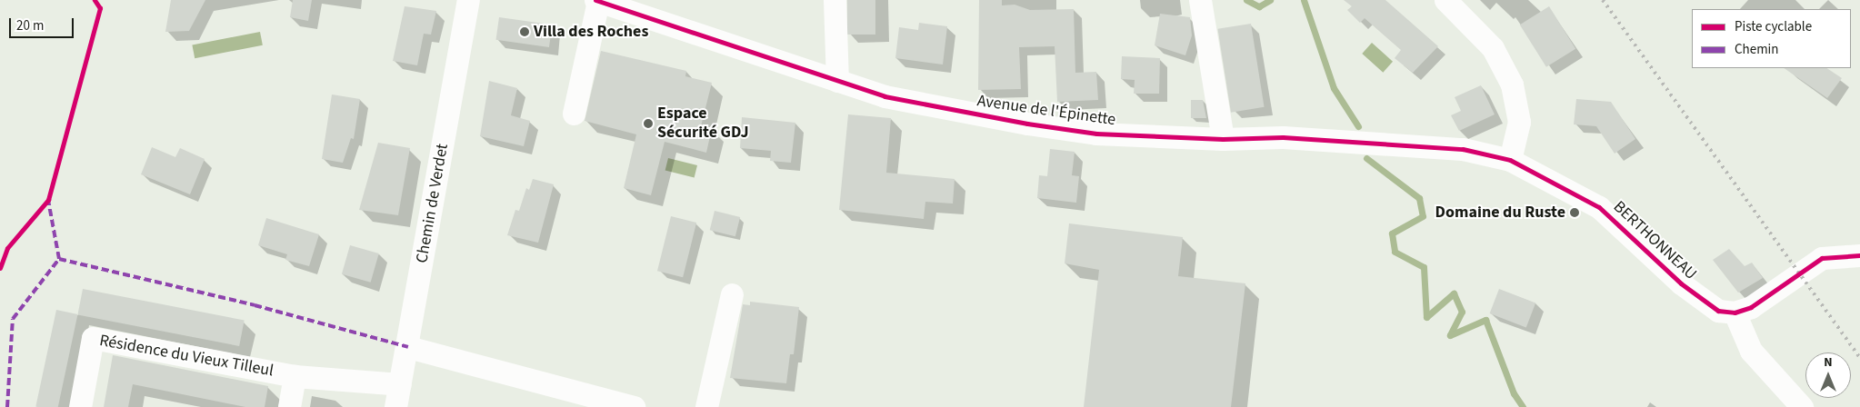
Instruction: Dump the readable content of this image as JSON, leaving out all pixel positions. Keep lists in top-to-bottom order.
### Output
{
  "streets": {
    "street": [
      "Avenue de l'Épinette",
      "Chemin de Verdet",
      "BERTHONNEAU",
      "Résidence du Vieux Tilleul"
    ]
  },
  "crossings": [
    ["Avenue de l'Épinette", "BERTHONNEAU"],
    ["Chemin de Verdet", "Résidence du Vieux Tilleul"]
  ],
  "places": ["Villa des Roches", "Espace Sécurité GDJ", "Domaine du Ruste"],
  "legend": ["Piste cyclable", "Chemin"],
  "scale_bar": "20 m",
  "north": "top"
}
